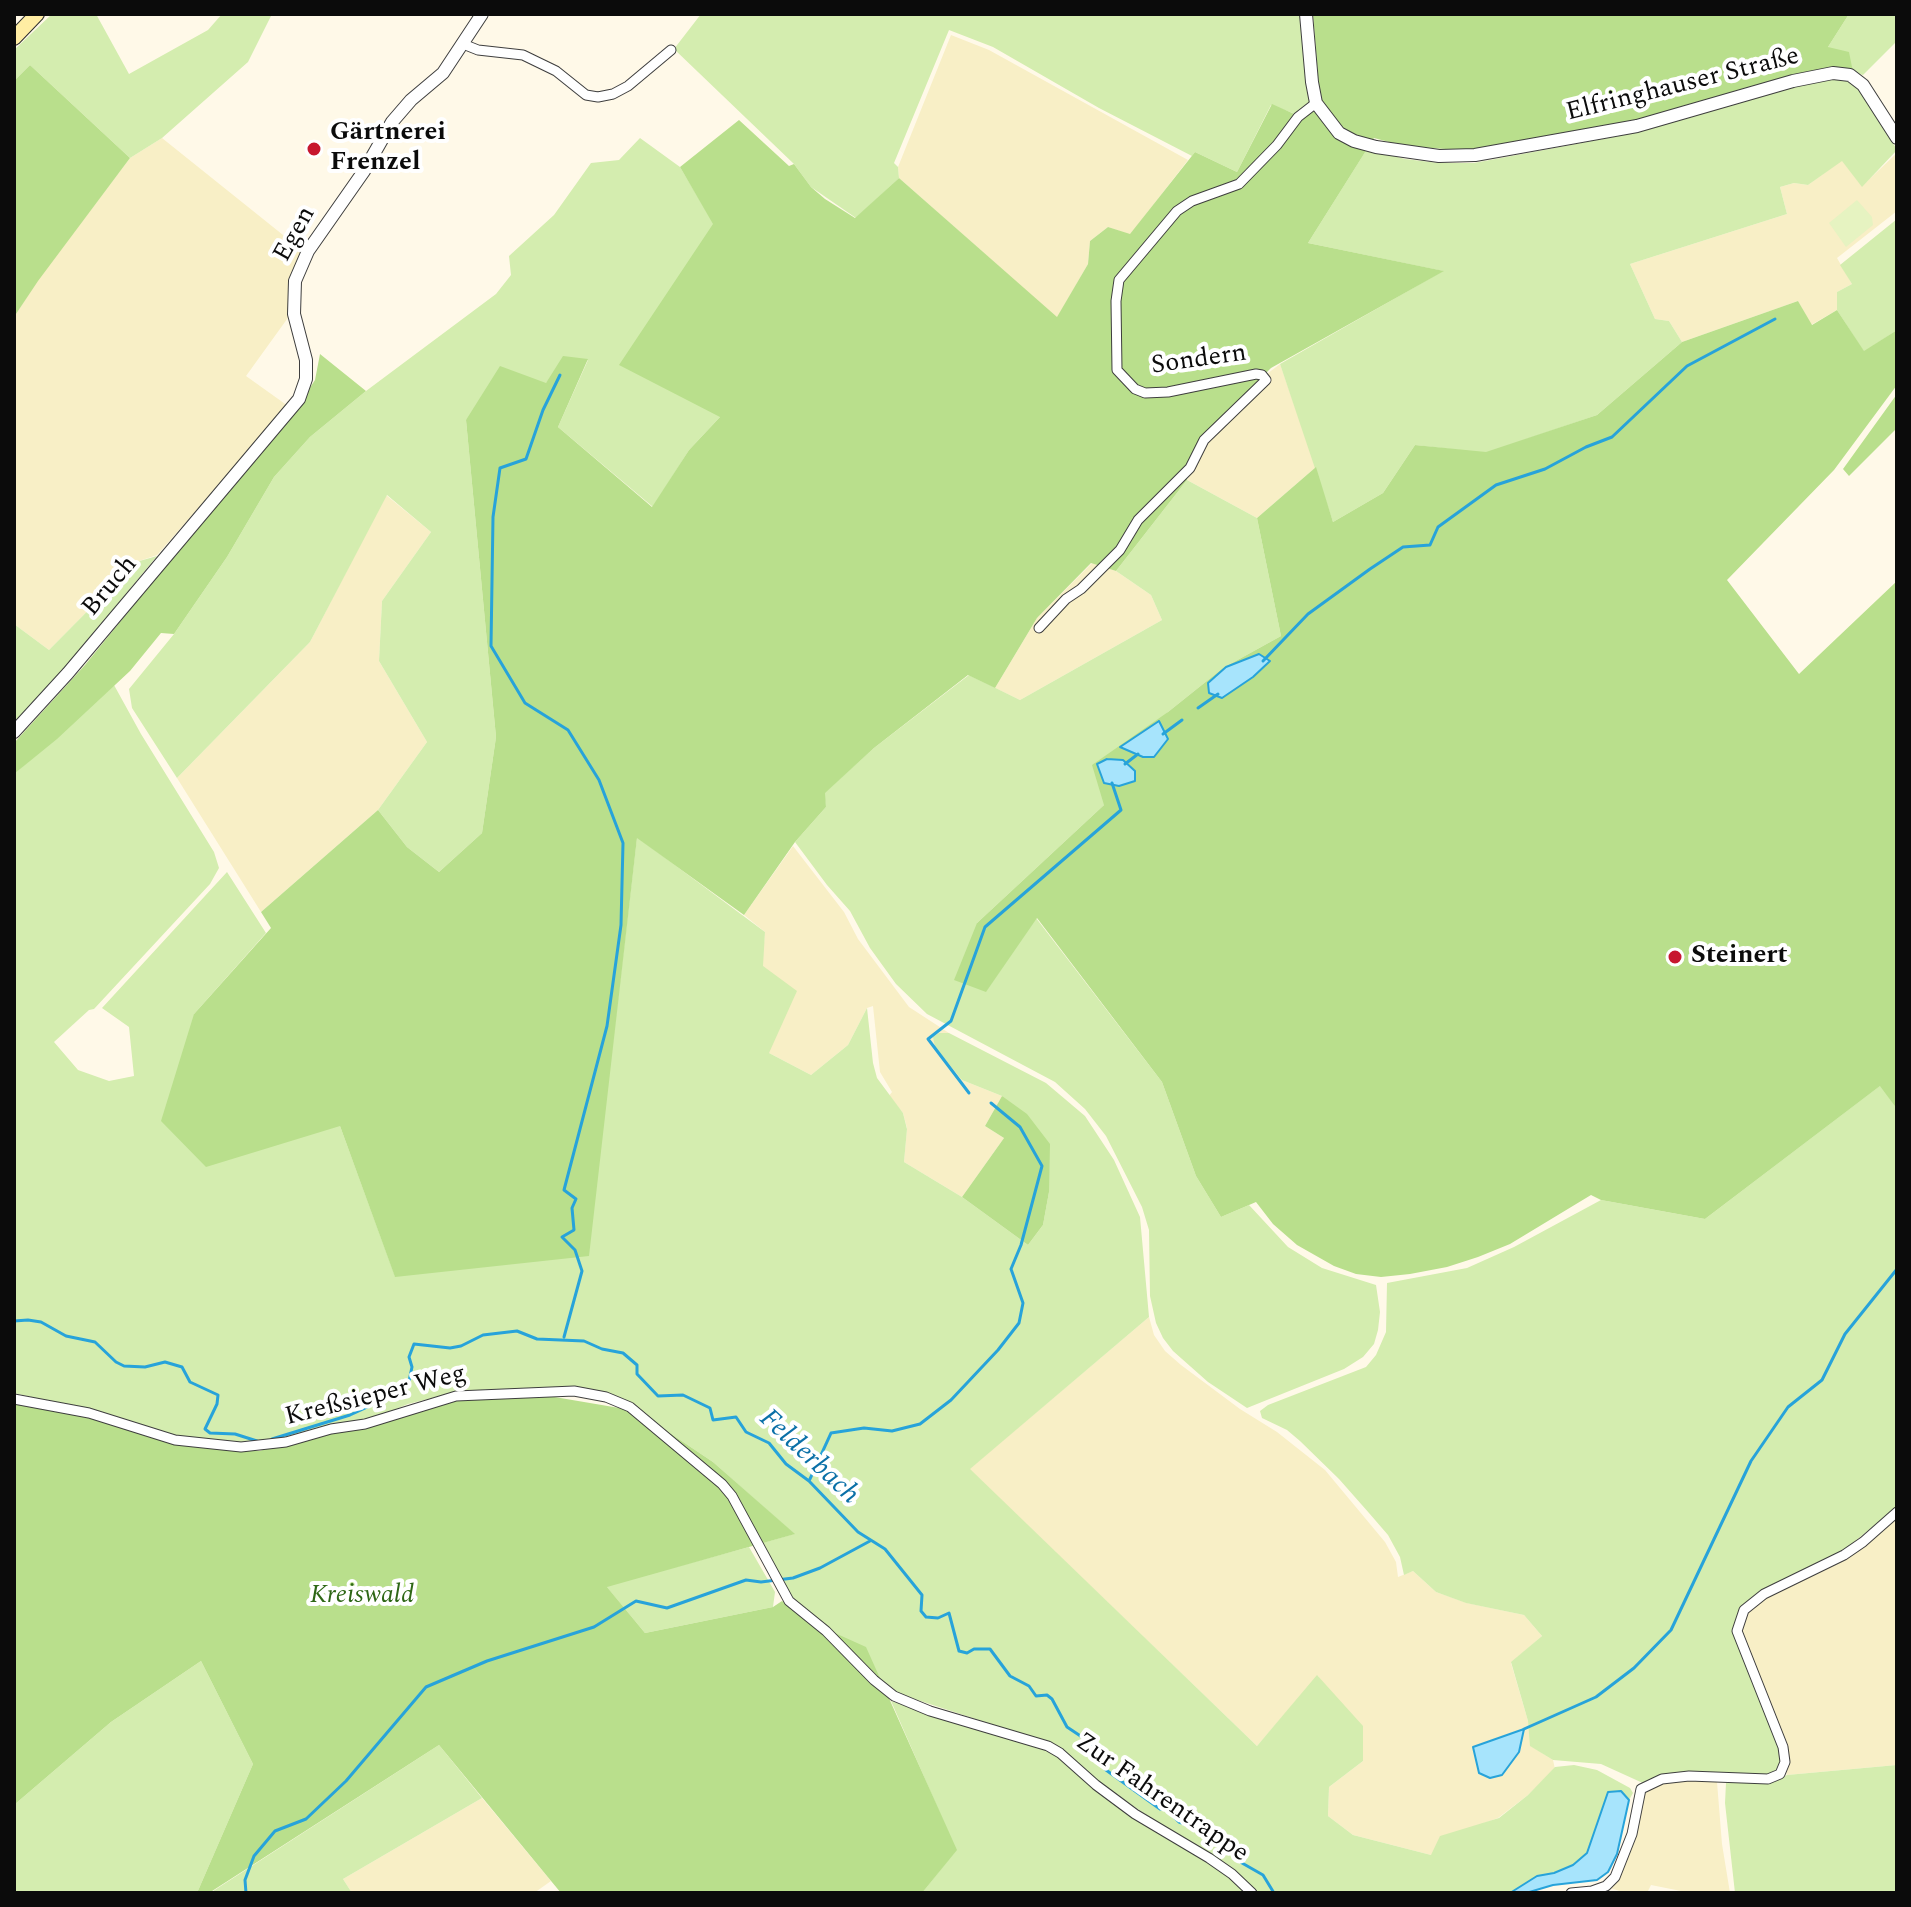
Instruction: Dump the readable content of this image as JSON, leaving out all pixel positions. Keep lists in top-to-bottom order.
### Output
{
  "streets": {
    "street": [
      "Elfringhauser Straße",
      "Egen",
      "Sondern",
      "Bruch",
      "Kreßsieper Weg",
      "Zur Fahrentrappe"
    ]
  },
  "crossings": [
    ["Elfringhauser Straße", "Sondern"],
    ["Egen", "Bruch"],
    ["Kreßsieper Weg", "Zur Fahrentrappe"]
  ],
  "water": ["Felderbach"],
  "parks": ["Kreiswald"],
  "places": ["Gärtnerei Frenzel", "Steinert"]
}
